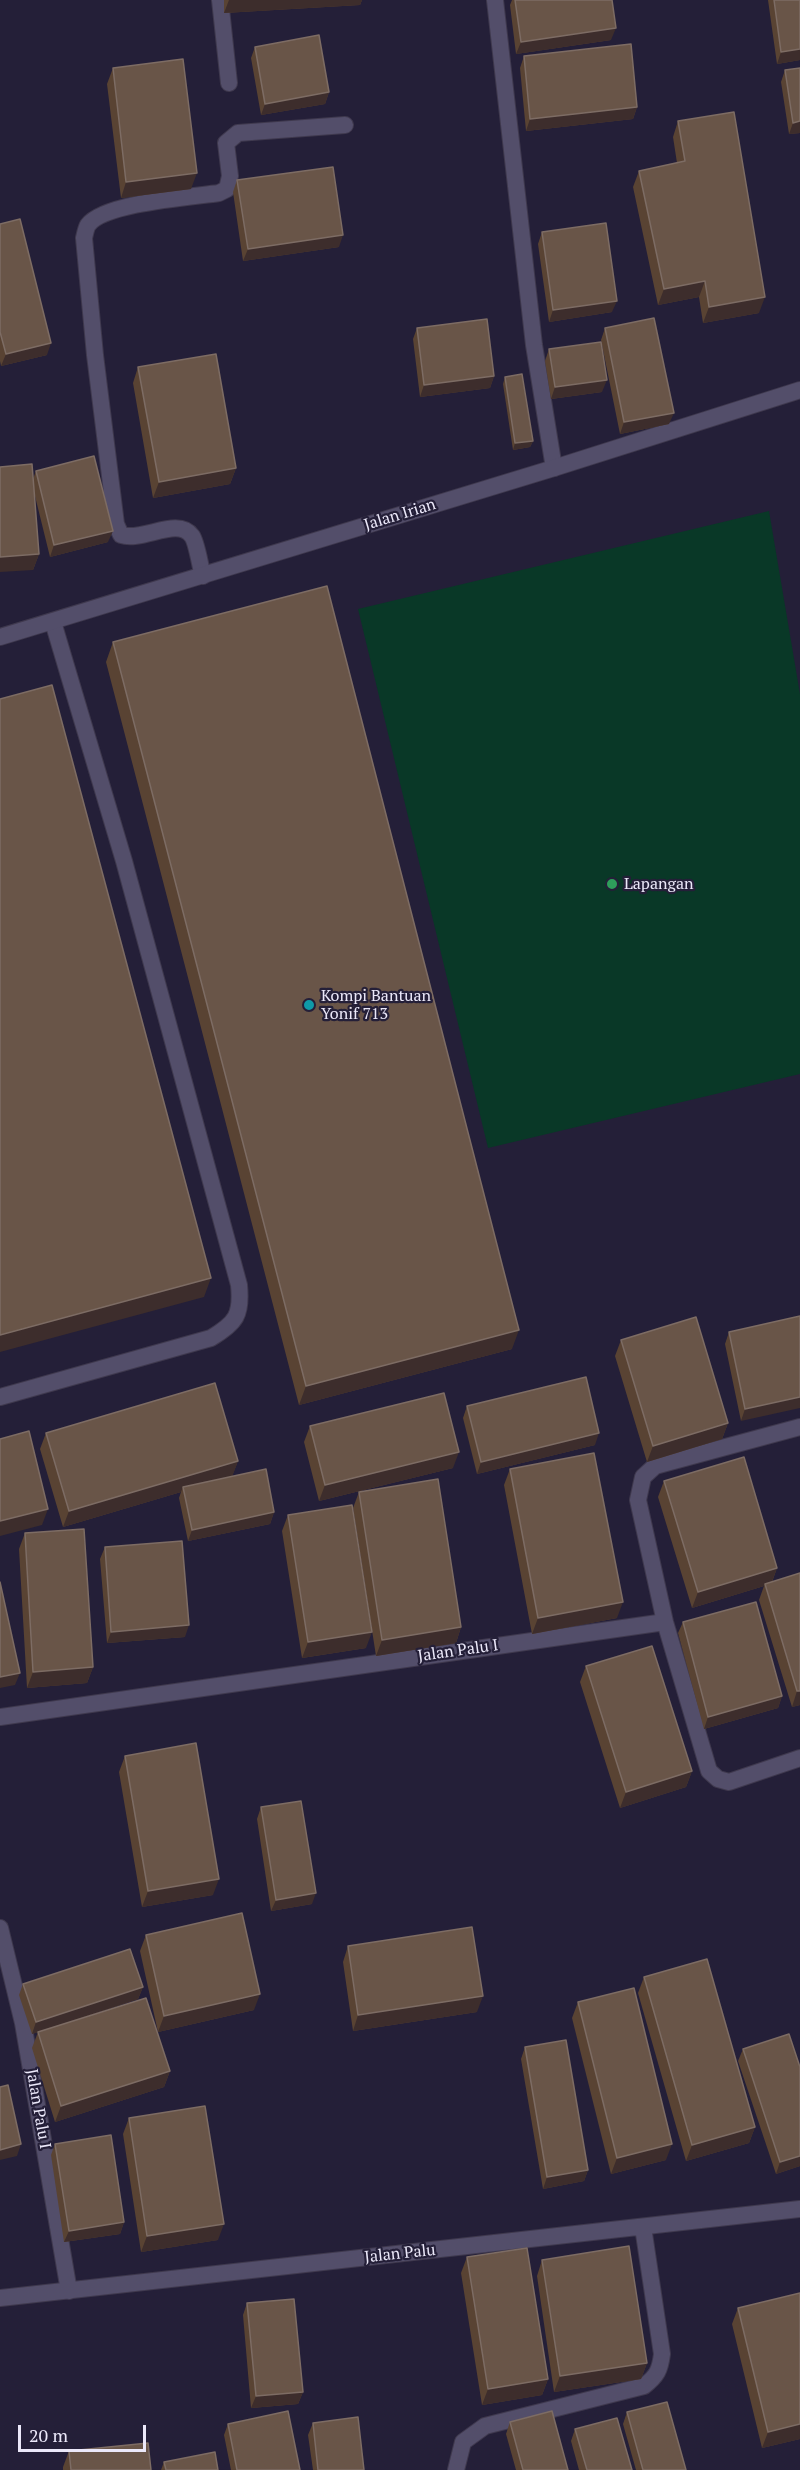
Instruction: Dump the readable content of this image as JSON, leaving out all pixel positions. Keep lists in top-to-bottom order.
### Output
{
  "streets": {
    "street": ["Jalan Irian", "Jalan Palu I", "Jalan Palu"]
  },
  "crossings": [
    ["Jalan Palu I", "Jalan Palu"]
  ],
  "places": ["Lapangan", "Kompi Bantuan Yonif 713"],
  "scale_bar": "20 m"
}
